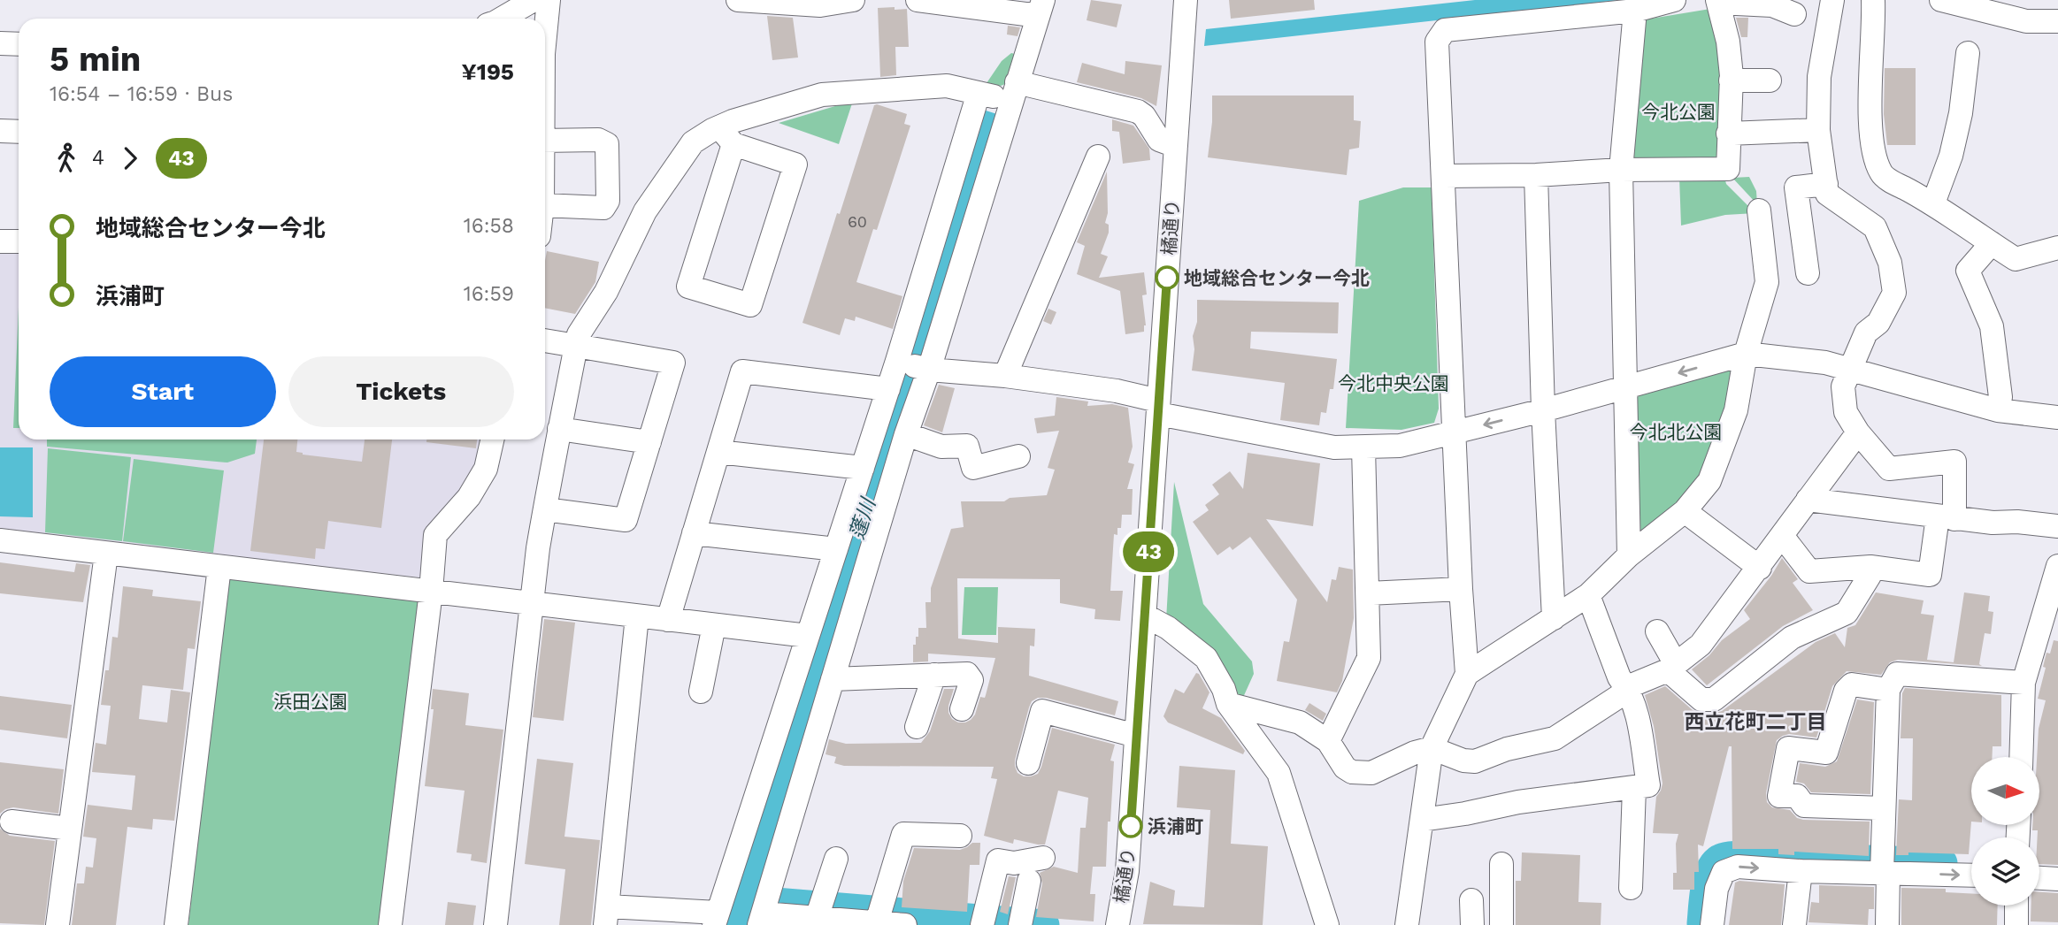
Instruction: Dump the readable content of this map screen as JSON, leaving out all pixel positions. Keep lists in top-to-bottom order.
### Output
{
  "streets": {
    "street": ["橘通り"]
  },
  "districts": ["西立花町二丁目"],
  "water": ["蓬川"],
  "parks": [
    "今北公園",
    "今北中央公園",
    "今北北公園",
    "浜田公園"
  ],
  "places": ["地域総合センター今北", "浜浦町"],
  "lines": ["bus line 43"],
  "house_numbers": ["60"],
  "north": "right",
  "page": {
    "on_map": "43",
    "heading": ["5 min", "16:54 – 16:59 · Bus", "¥195"],
    "legs": ["4", "43"],
    "list": [
      {
        "name": "地域総合センター今北",
        "value": "16:58"
      },
      {
        "name": "浜浦町",
        "value": "16:59"
      }
    ],
    "buttons": ["Start", "Tickets"]
  }
}
